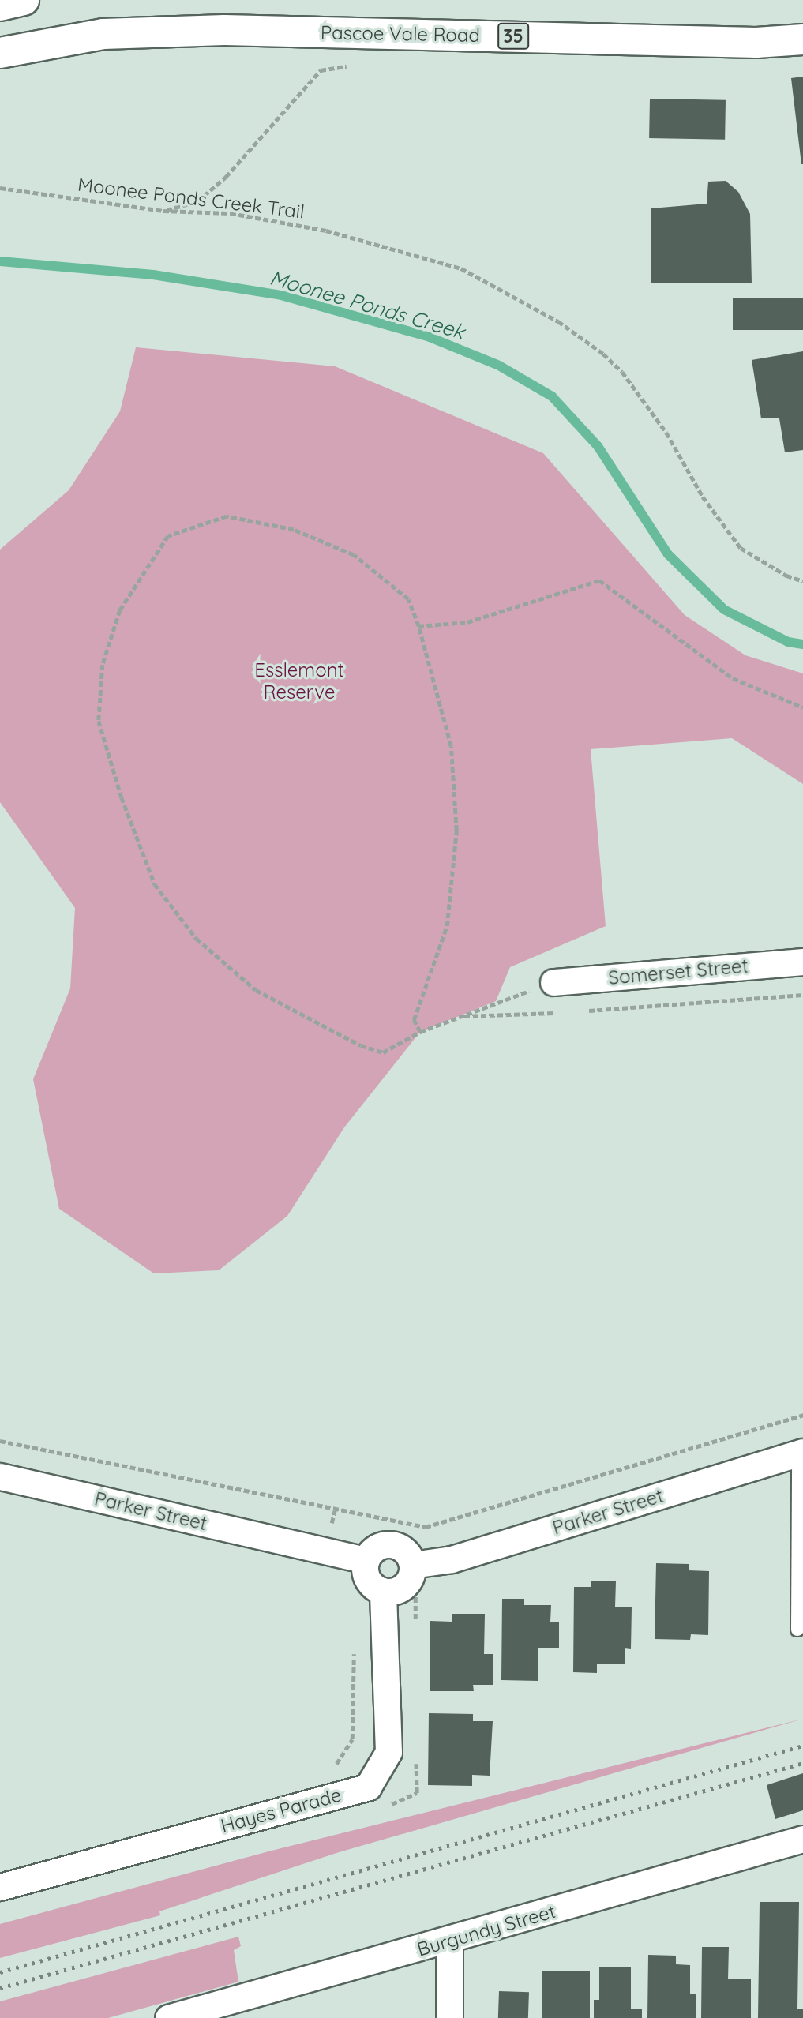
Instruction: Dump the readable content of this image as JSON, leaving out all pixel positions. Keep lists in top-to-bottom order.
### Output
{
  "streets": {
    "main road": ["Pascoe Vale Road", "35"],
    "street": [
      "Somerset Street",
      "Parker Street",
      "Hayes Parade",
      "Burgundy Street"
    ],
    "path": ["Moonee Ponds Creek Trail"]
  },
  "crossings": [
    ["Parker Street", "Hayes Parade"]
  ],
  "water": ["Moonee Ponds Creek"],
  "parks": ["Esslemont Reserve"]
}
